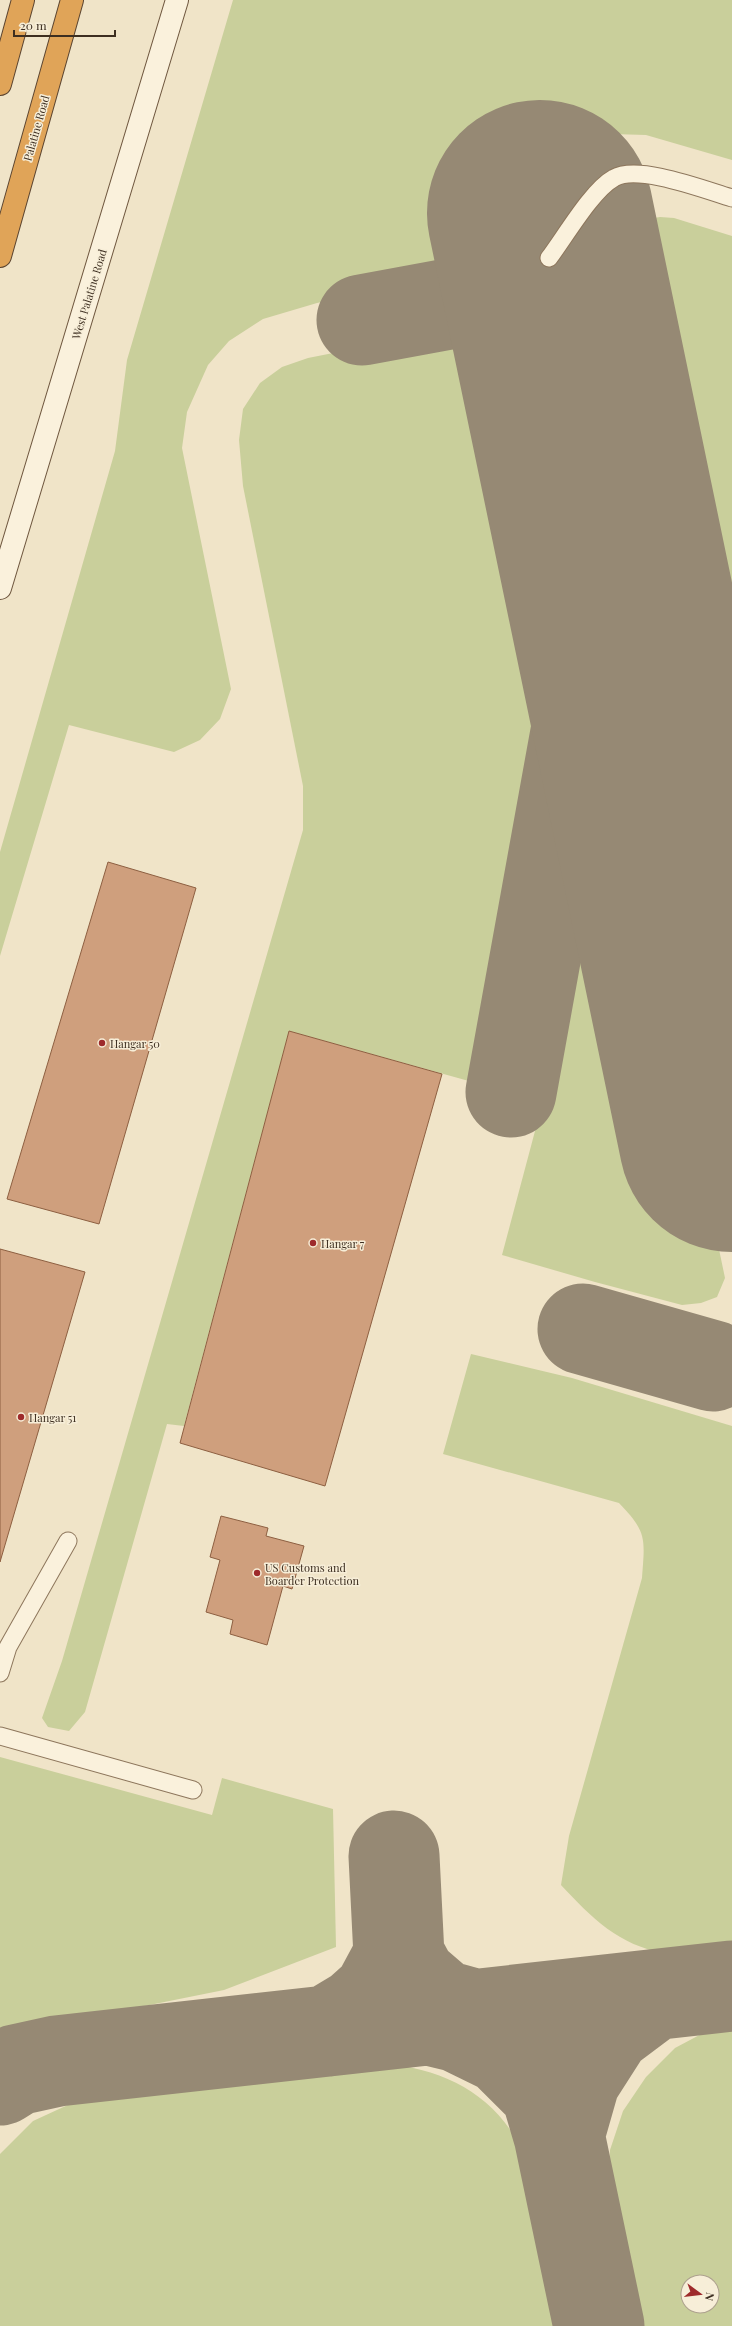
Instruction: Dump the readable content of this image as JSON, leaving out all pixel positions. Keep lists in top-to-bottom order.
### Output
{
  "streets": {
    "highway": ["Palatine Road"],
    "street": ["West Palatine Road"]
  },
  "places": [
    "Hangar 50",
    "Hangar 7",
    "Hangar 51",
    "US Customs and Boarder Protection"
  ],
  "scale_bar": "20 m",
  "north": "right"
}
